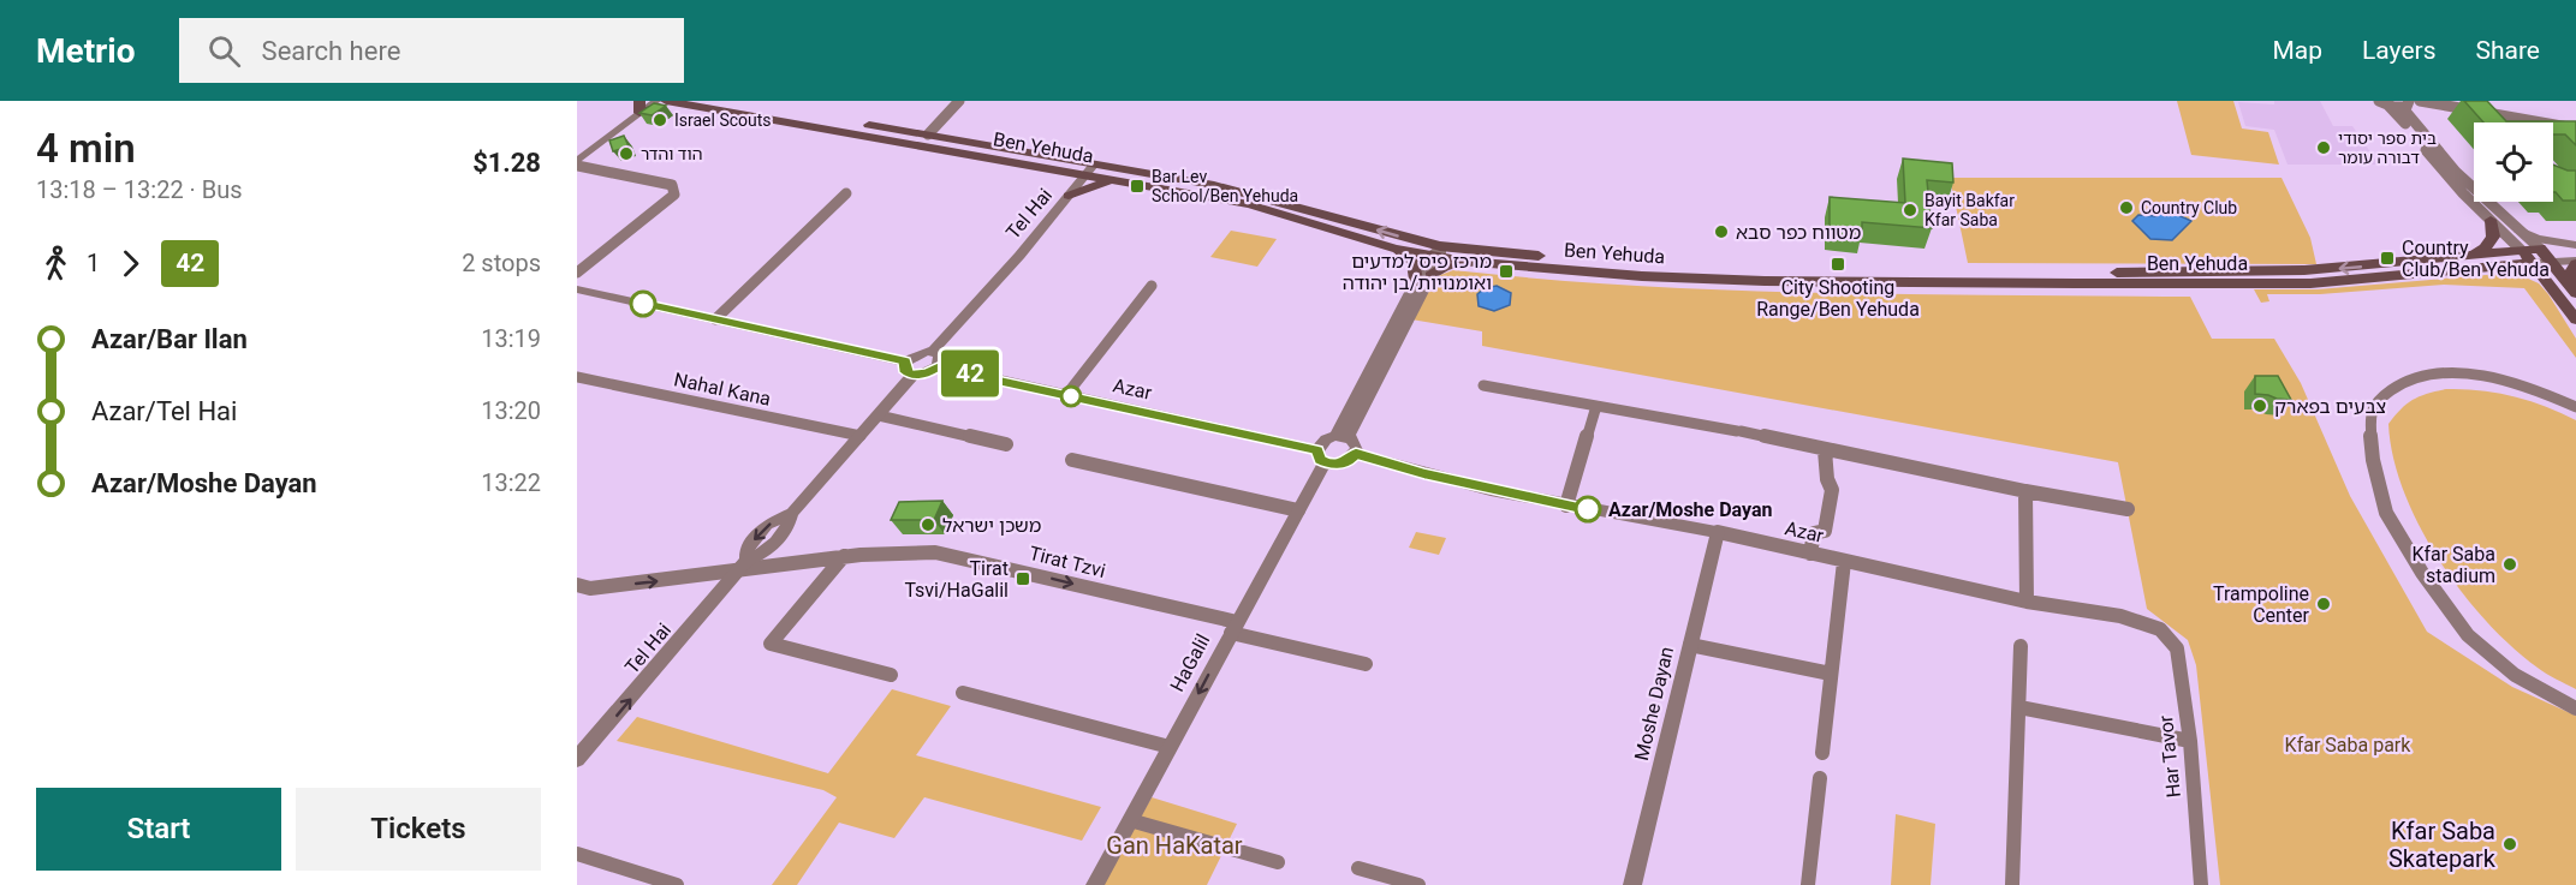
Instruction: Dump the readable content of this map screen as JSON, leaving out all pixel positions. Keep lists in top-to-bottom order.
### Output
{
  "streets": {
    "main road": ["Ben Yehuda"],
    "street": [
      "Tel Hai",
      "Nahal Kana",
      "Azar",
      "Tirat Tzvi",
      "HaGalil",
      "Moshe Dayan",
      "Har Tavor"
    ]
  },
  "crossings": [
    ["Ben Yehuda", "Tel Hai"],
    ["Tel Hai", "Nahal Kana"],
    ["Tel Hai", "Tirat Tzvi"],
    ["Azar", "HaGalil"],
    ["Azar", "Moshe Dayan"],
    ["Azar", "Har Tavor"],
    ["Tirat Tzvi", "HaGalil"]
  ],
  "one_way": ["Tirat Tzvi"],
  "parks": ["Kfar Saba park", "Gan HaKatar"],
  "places": {
    "other": [
      "Israel Scouts",
      "בית ספר יסודי דבורה עומר",
      "הוד והדר",
      "Country Club",
      "Bayit Bakfar Kfar Saba",
      "מטווח כפר סבא",
      "צבעים בפארק",
      "Azar/Moshe Dayan",
      "משכן ישראל",
      "Kfar Saba stadium",
      "Trampoline Center",
      "Kfar Saba Skatepark"
    ],
    "transit": [
      "Bar Lev School/Ben Yehuda",
      "Country Club/Ben Yehuda",
      "City Shooting Range/Ben Yehuda",
      "מרכז פיס למדעים ואומנויות/בן יהודה",
      "Tirat Tsvi/HaGalil"
    ]
  },
  "lines": ["bus line 42"],
  "page": {
    "header": "Metrio",
    "search": "Search here",
    "nav": ["Map", "Layers", "Share"],
    "heading": ["4 min", "13:18 – 13:22 · Bus", "$1.28"],
    "on_map": "42",
    "legs": ["1", "42", "2 stops"],
    "list": [
      {
        "name": "Azar/Bar Ilan",
        "value": "13:19"
      },
      {
        "name": "Azar/Tel Hai",
        "value": "13:20"
      },
      {
        "name": "Azar/Moshe Dayan",
        "value": "13:22"
      }
    ],
    "buttons": ["Start", "Tickets"]
  }
}
